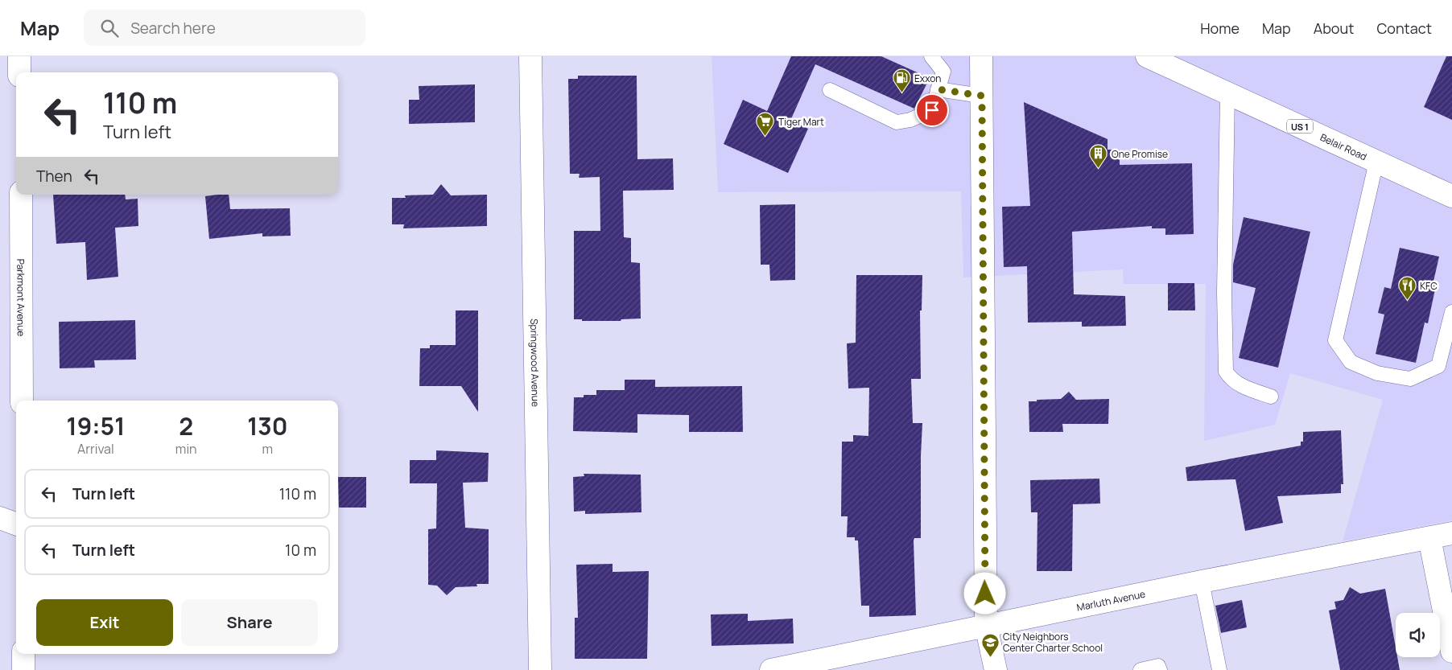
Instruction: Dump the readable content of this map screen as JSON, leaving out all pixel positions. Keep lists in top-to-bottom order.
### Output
{
  "streets": {
    "street": [
      "US 1",
      "Belair Road",
      "Parkmont Avenue",
      "Springwood Avenue",
      "Marluth Avenue"
    ]
  },
  "places": {
    "fuel station": ["Exxon"],
    "supermarket": ["Tiger Mart"],
    "building": ["One Promise"],
    "restaurant": ["KFC"],
    "school or university": ["City Neighbors Center Charter School"]
  },
  "page": {
    "header": "Map",
    "search": "Search here",
    "nav": [
      "Home",
      "Map",
      "About",
      "Contact"
    ],
    "turn": ["110 m", "Turn left"],
    "then": "Then",
    "eta": [
      "19:51",
      "Arrival",
      "2",
      "min",
      "130",
      "m"
    ],
    "list": [
      {
        "name": "Turn left",
        "value": "110 m"
      },
      {
        "name": "Turn left",
        "value": "10 m"
      }
    ],
    "buttons": ["Exit", "Share"]
  }
}
